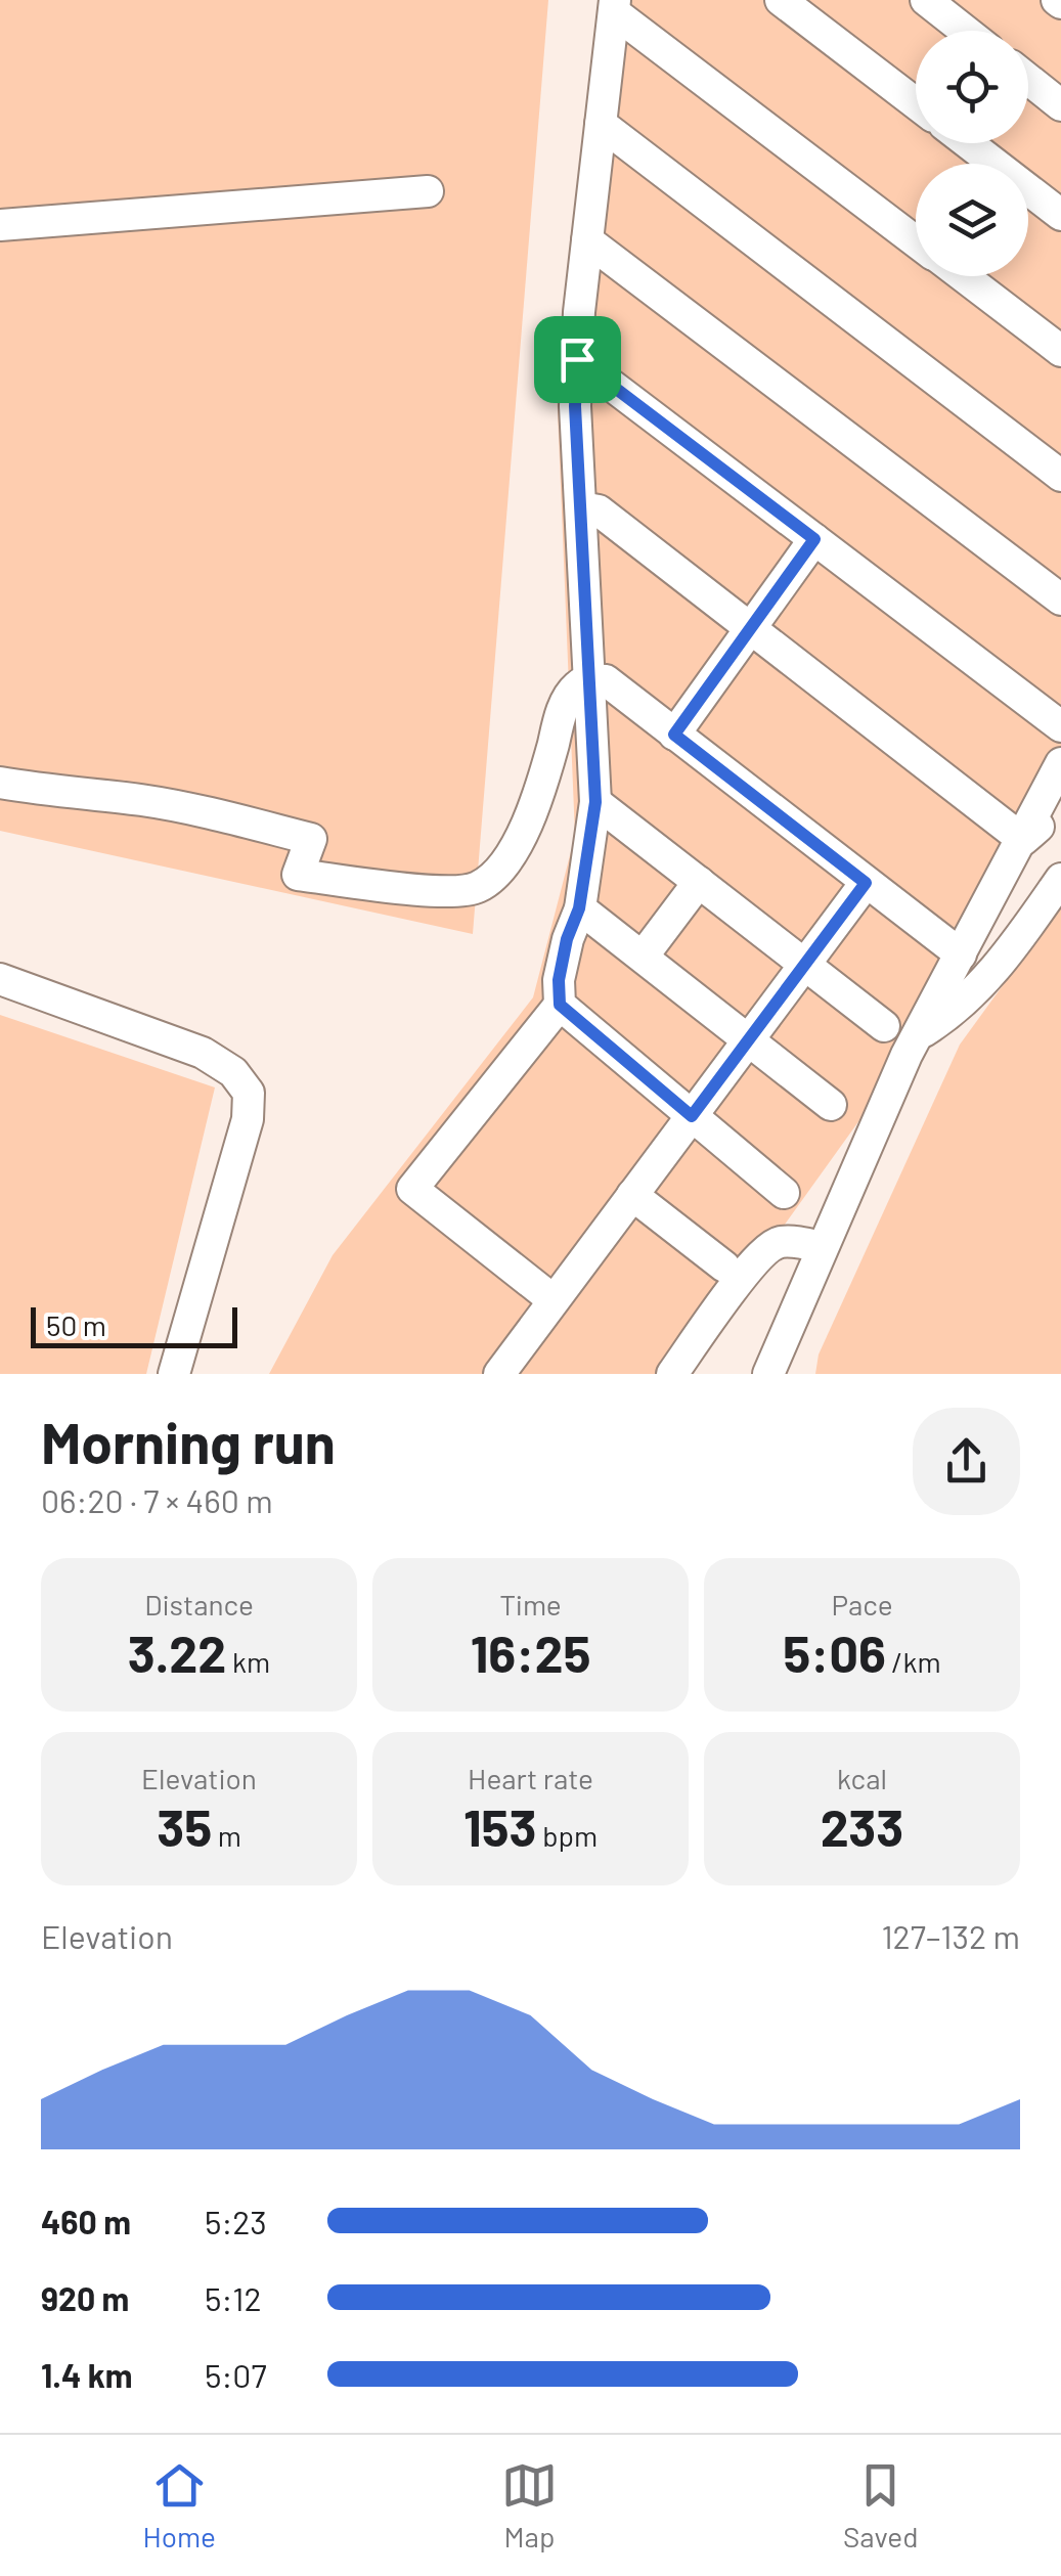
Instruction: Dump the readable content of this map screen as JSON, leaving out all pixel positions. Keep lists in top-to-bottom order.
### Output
{
  "scale_bar": "50 m",
  "page": {
    "scale": "50 m",
    "heading": ["Morning run", "06:20 · 7 × 460 m"],
    "stats": [
      ["Distance", "3.22 km"],
      ["Time", "16:25"],
      ["Pace", "5:06 /km"],
      ["Elevation", "35 m"],
      ["Heart rate", "153 bpm"],
      ["kcal", "233"]
    ],
    "chart": ["Elevation", "127–132 m"],
    "list": [
      {
        "name": "460 m",
        "note": "5:23"
      },
      {
        "name": "920 m",
        "note": "5:12"
      },
      {
        "name": "1.4 km",
        "note": "5:07"
      }
    ],
    "tabs": ["Home", "Map", "Saved"]
  }
}
